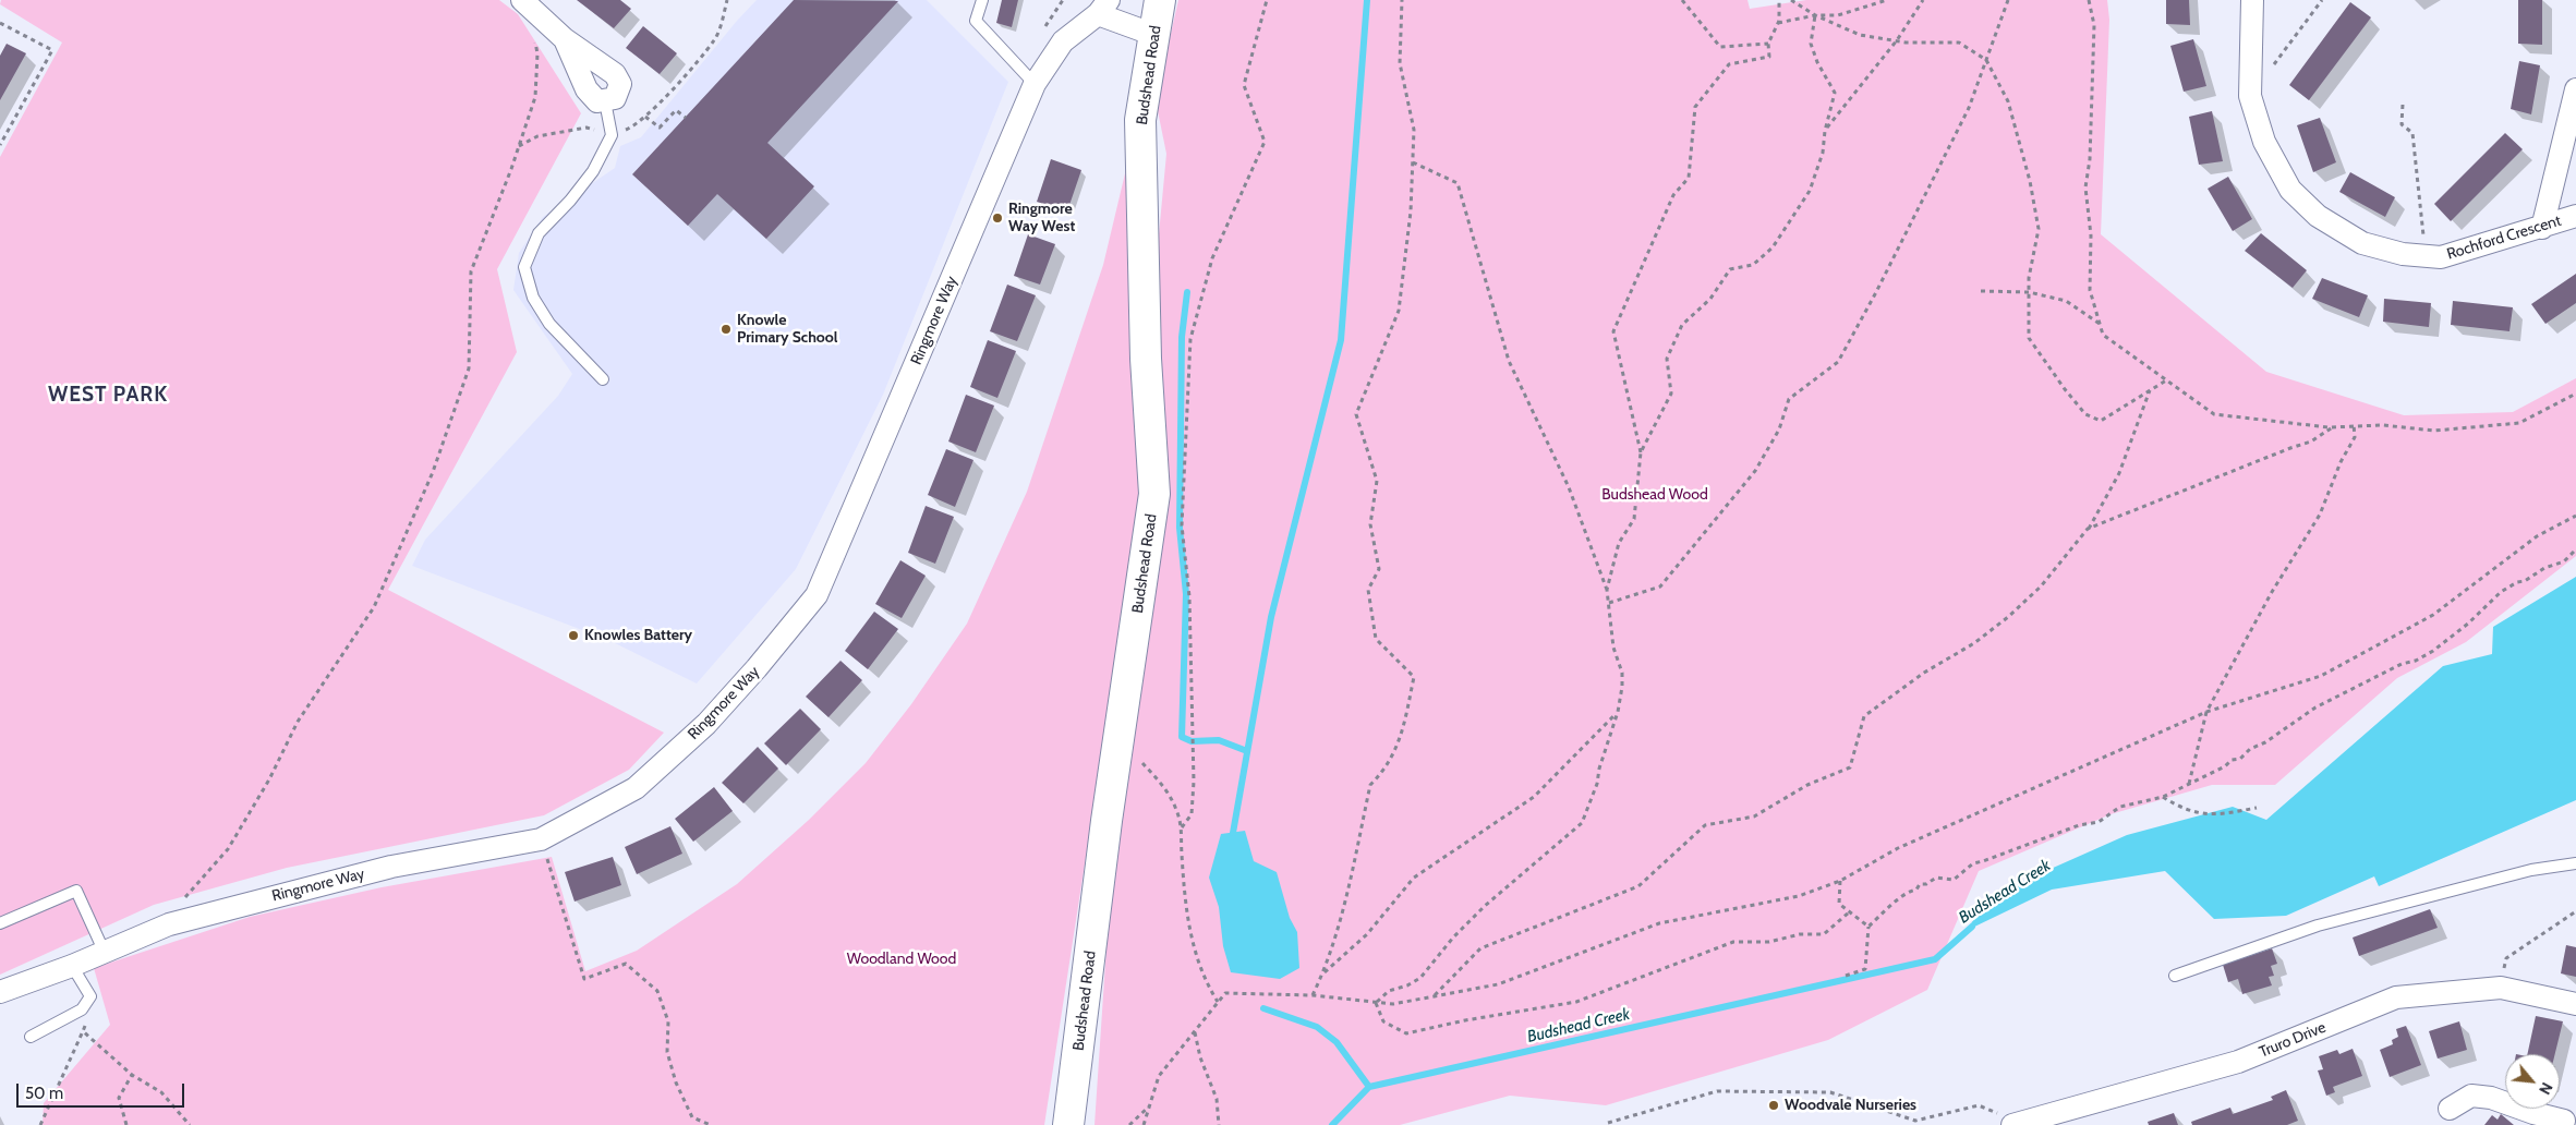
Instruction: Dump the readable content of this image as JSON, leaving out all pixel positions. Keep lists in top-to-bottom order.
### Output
{
  "streets": {
    "street": [
      "Budshead Road",
      "Rochford Crescent",
      "Ringmore Way",
      "Truro Drive"
    ]
  },
  "crossings": [
    ["Budshead Road", "Ringmore Way"]
  ],
  "districts": ["WEST PARK"],
  "water": ["Budshead Creek"],
  "parks": ["Budshead Wood", "Woodland Wood"],
  "places": [
    "Ringmore Way West",
    "Knowle Primary School",
    "Knowles Battery",
    "Woodvale Nurseries"
  ],
  "scale_bar": "50 m",
  "north": "bottom right"
}
